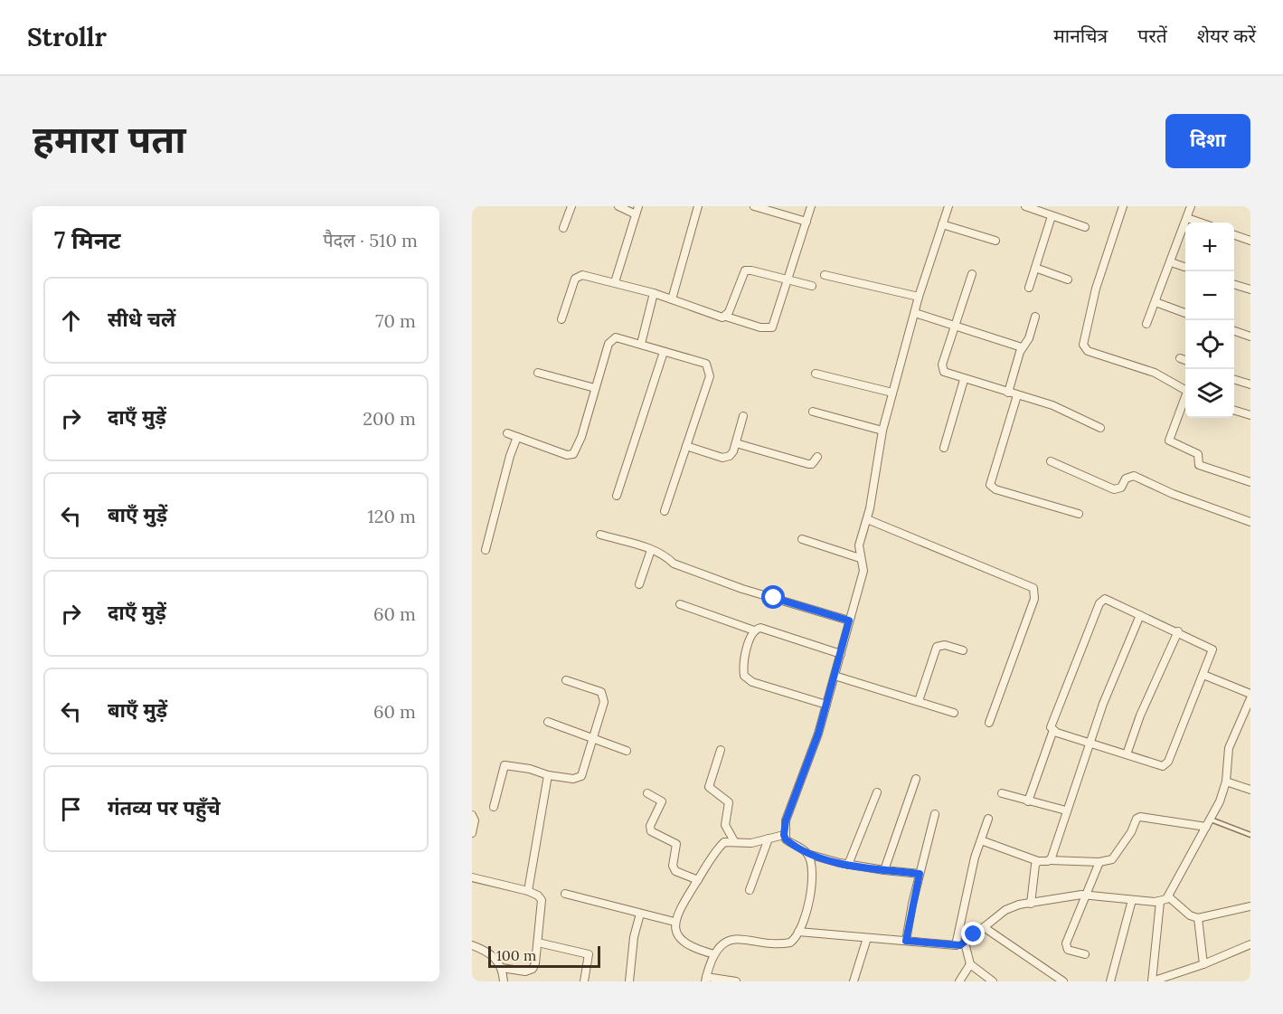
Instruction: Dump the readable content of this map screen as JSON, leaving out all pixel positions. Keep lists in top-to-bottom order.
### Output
{
  "scale_bar": "100 m",
  "page": {
    "header": "Strollr",
    "nav": ["मानचित्र", "परतें", "शेयर करें"],
    "buttons": "दिशा",
    "title": "हमारा पता",
    "heading": ["7 मिनट", "पैदल · 510 m"],
    "map_buttons": ["+", "−"],
    "list": [
      ["सीधे चलें", "70 m"],
      ["दाएँ मुड़ें", "200 m"],
      ["बाएँ मुड़ें", "120 m"],
      ["दाएँ मुड़ें", "60 m"],
      ["बाएँ मुड़ें", "60 m"],
      "गंतव्य पर पहुँचे"
    ],
    "scale": "100 m"
  }
}
